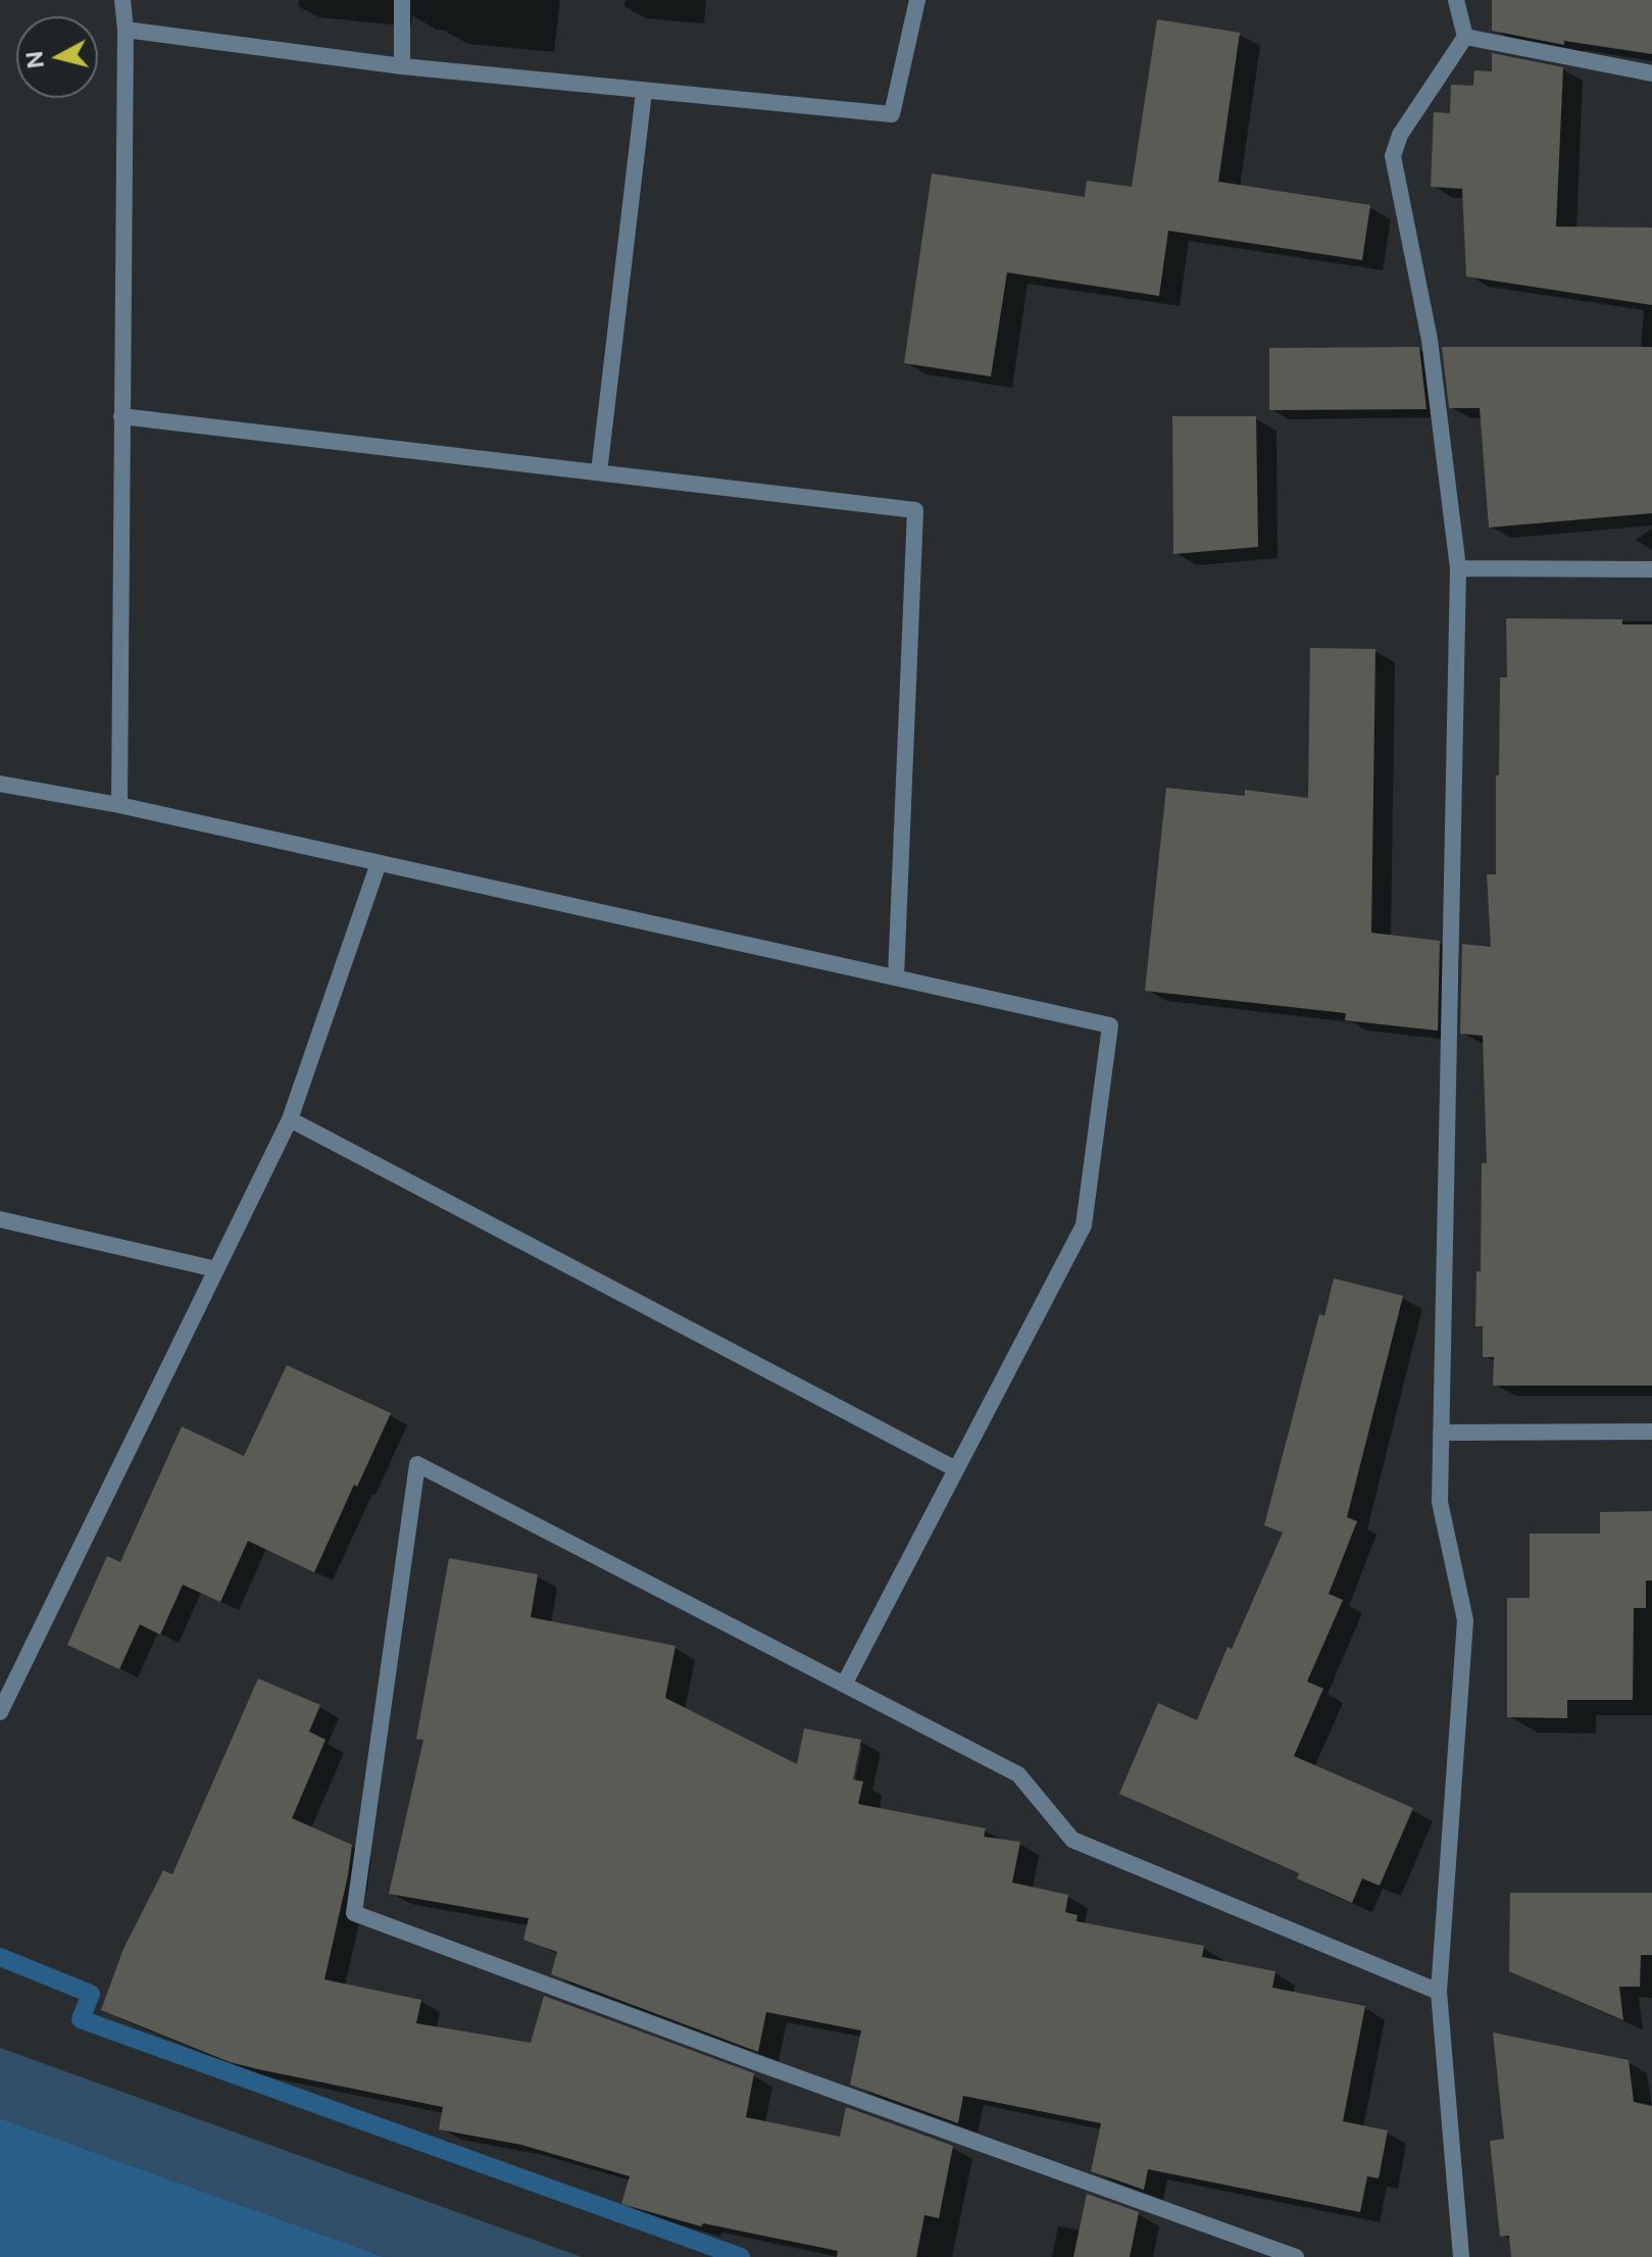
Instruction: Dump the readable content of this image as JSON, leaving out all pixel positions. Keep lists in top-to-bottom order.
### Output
{
  "north": "left"
}
